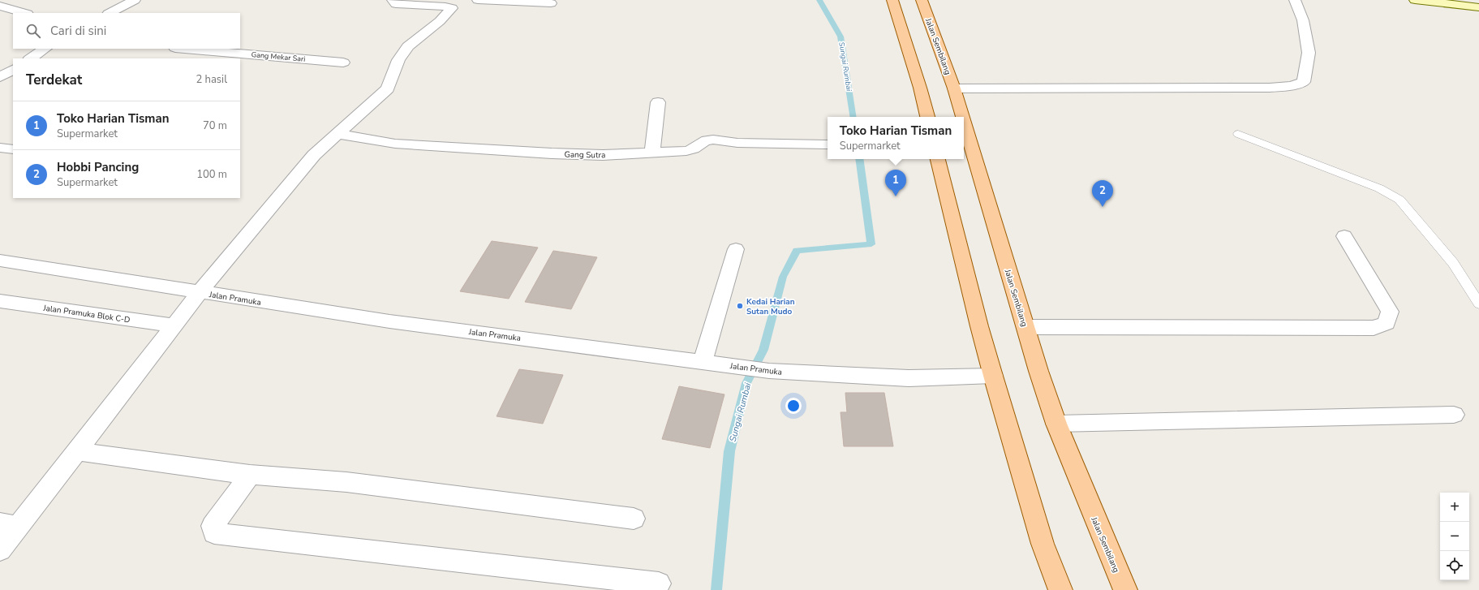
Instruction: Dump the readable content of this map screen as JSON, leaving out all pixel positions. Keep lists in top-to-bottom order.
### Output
{
  "streets": {
    "main road": ["Jalan Sembilang"],
    "street": [
      "Gang Mekar Sari",
      "Gang Sutra",
      "Jalan Pramuka",
      "Jalan Pramuka Blok C-D"
    ]
  },
  "water": ["Sungai Rumbai"],
  "places": ["Kedai Harian Sutan Mudo"],
  "page": {
    "search": "Cari di sini",
    "heading": ["Terdekat", "2 hasil"],
    "list": [
      {
        "mark": "1",
        "name": "Toko Harian Tisman",
        "note": "Supermarket",
        "value": "70 m"
      },
      {
        "mark": "2",
        "name": "Hobbi Pancing",
        "note": "Supermarket",
        "value": "100 m"
      }
    ],
    "popup": ["Toko Harian Tisman", "Supermarket"],
    "pins": ["1", "2"],
    "map_buttons": ["+", "−"]
  }
}
